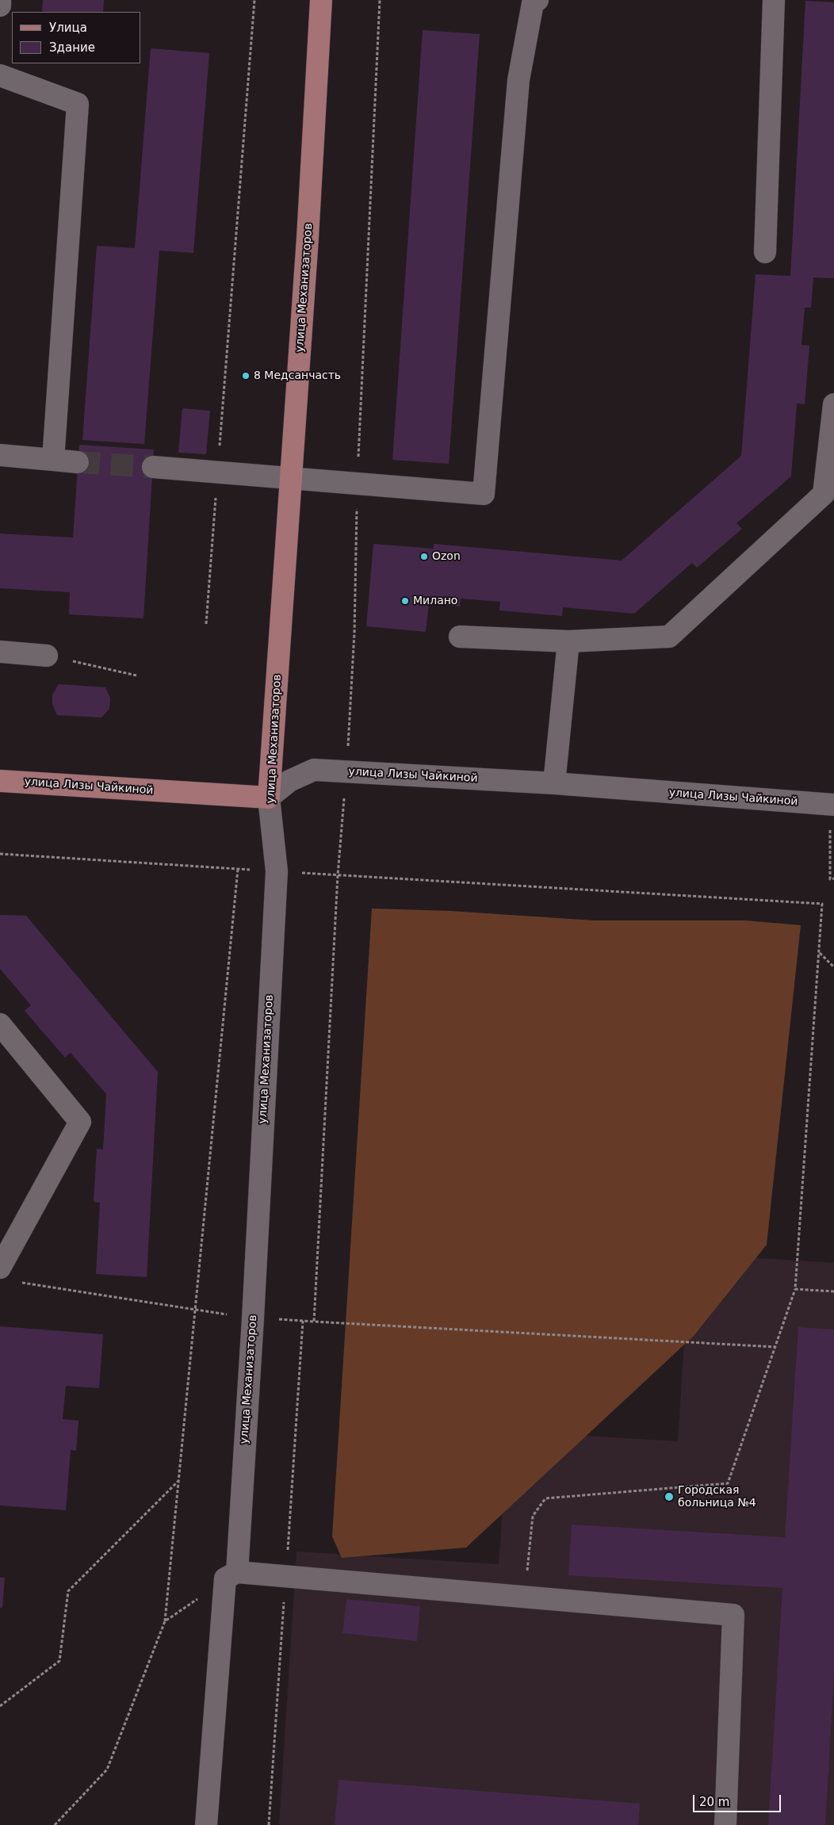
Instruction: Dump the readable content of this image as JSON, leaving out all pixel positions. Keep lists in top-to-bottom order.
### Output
{
  "streets": {
    "main road": ["улица Механизаторов", "улица Лизы Чайкиной"]
  },
  "crossings": [
    ["улица Механизаторов", "улица Лизы Чайкиной"]
  ],
  "places": [
    "8 Медсанчасть",
    "Ozon",
    "Милано",
    "Городская больница №4"
  ],
  "legend": ["Улица", "Здание"],
  "scale_bar": "20 m"
}
